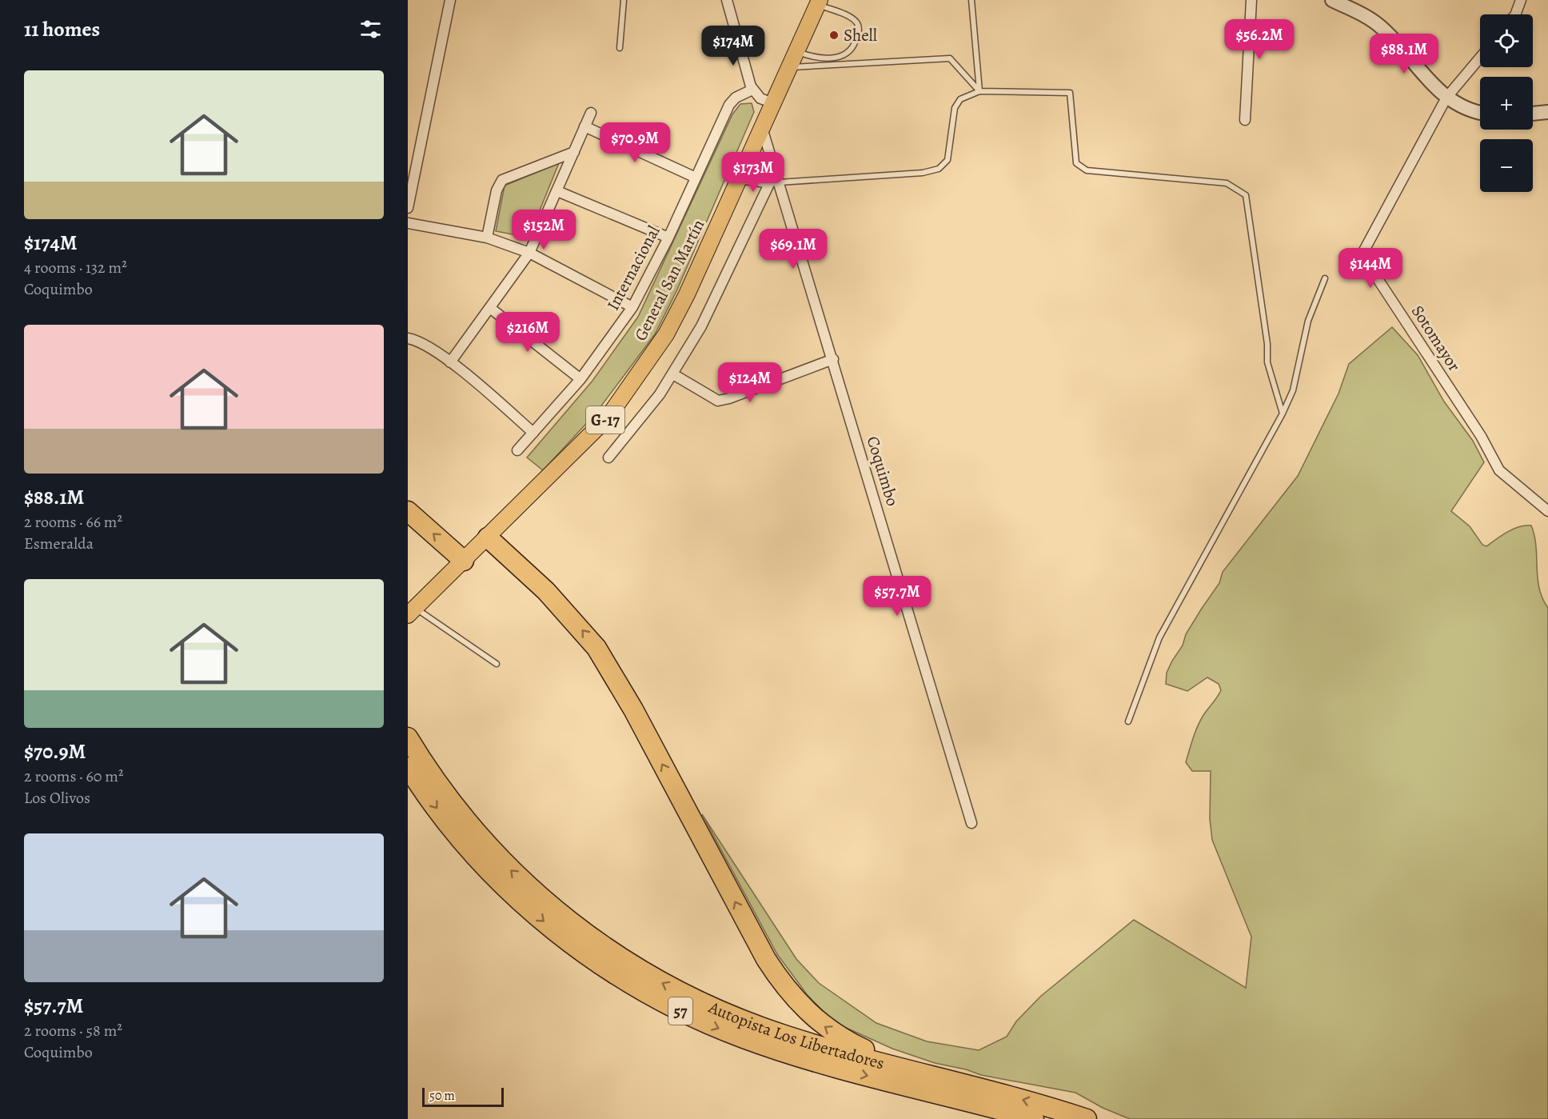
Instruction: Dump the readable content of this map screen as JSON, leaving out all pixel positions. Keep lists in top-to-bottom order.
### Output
{
  "streets": {
    "highway": ["57", "Autopista Los Libertadores"],
    "main road": ["General San Martín", "G-17"],
    "street": ["Internacional", "Sotomayor", "Coquimbo"]
  },
  "places": ["Shell"],
  "scale_bar": "50 m",
  "page": {
    "heading": "11 homes",
    "map_buttons": ["+", "−"],
    "price": [
      "$56.2M",
      "$174M",
      "$88.1M",
      "$70.9M",
      "$173M",
      "$152M",
      "$69.1M",
      "$144M",
      "$216M",
      "$124M",
      "$57.7M"
    ],
    "list": [
      {
        "name": "$174M",
        "note": "4 rooms · 132 m² · Coquimbo"
      },
      {
        "name": "$88.1M",
        "note": "2 rooms · 66 m² · Esmeralda"
      },
      {
        "name": "$70.9M",
        "note": "2 rooms · 60 m² · Los Olivos"
      },
      {
        "name": "$57.7M",
        "note": "2 rooms · 58 m² · Coquimbo"
      }
    ],
    "scale": "50 m"
  }
}
